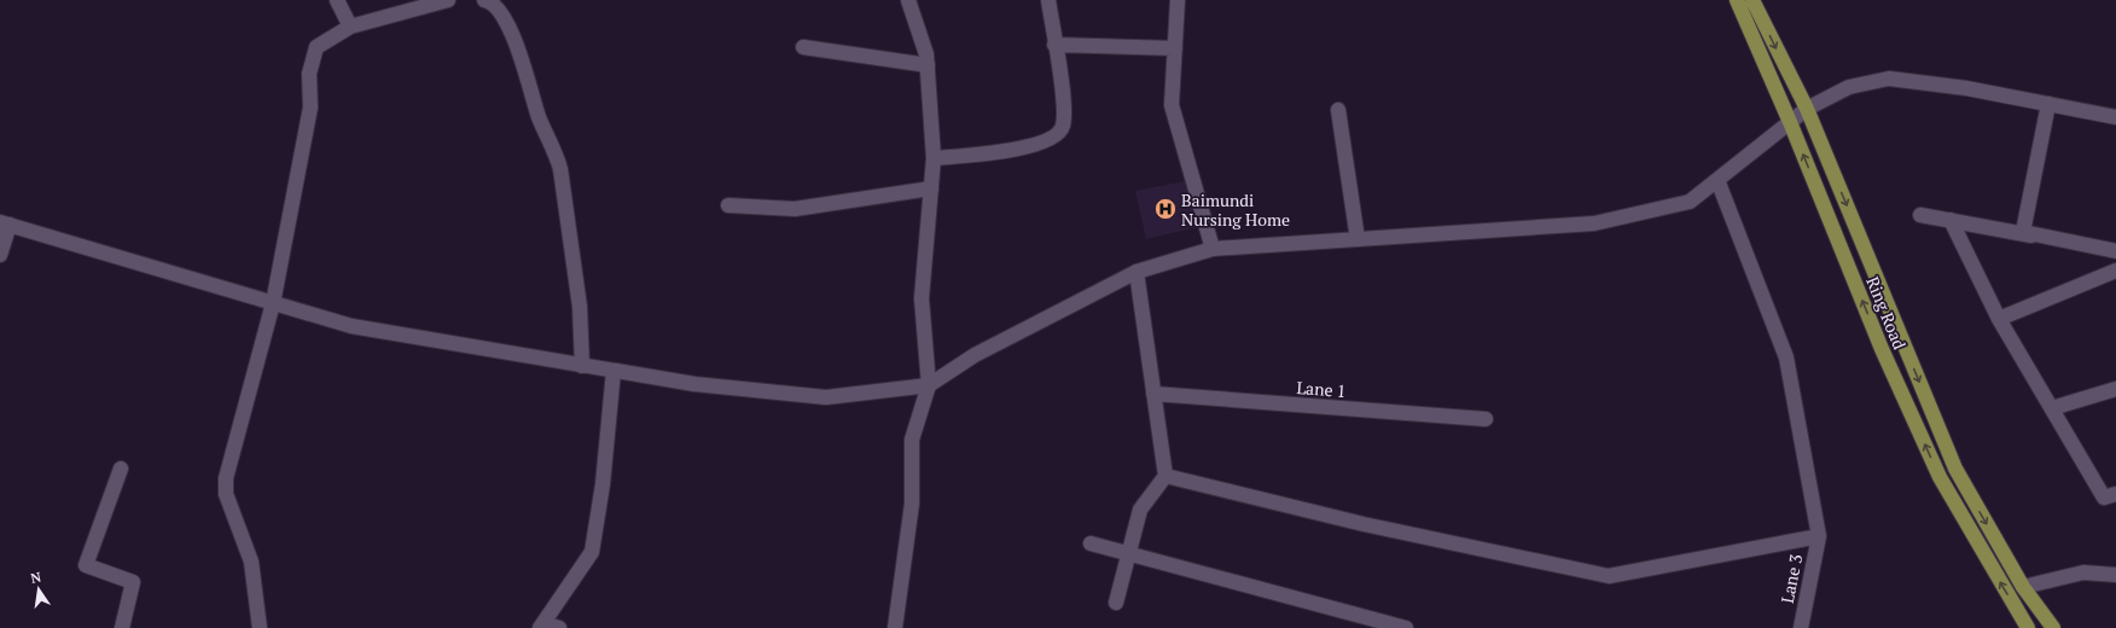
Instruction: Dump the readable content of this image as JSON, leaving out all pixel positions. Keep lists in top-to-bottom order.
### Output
{
  "streets": {
    "main road": ["Ring Road"],
    "street": ["Lane 1", "Lane 3"]
  },
  "places": {
    "hospital": ["Baimundi Nursing Home"]
  },
  "north": "top"
}
